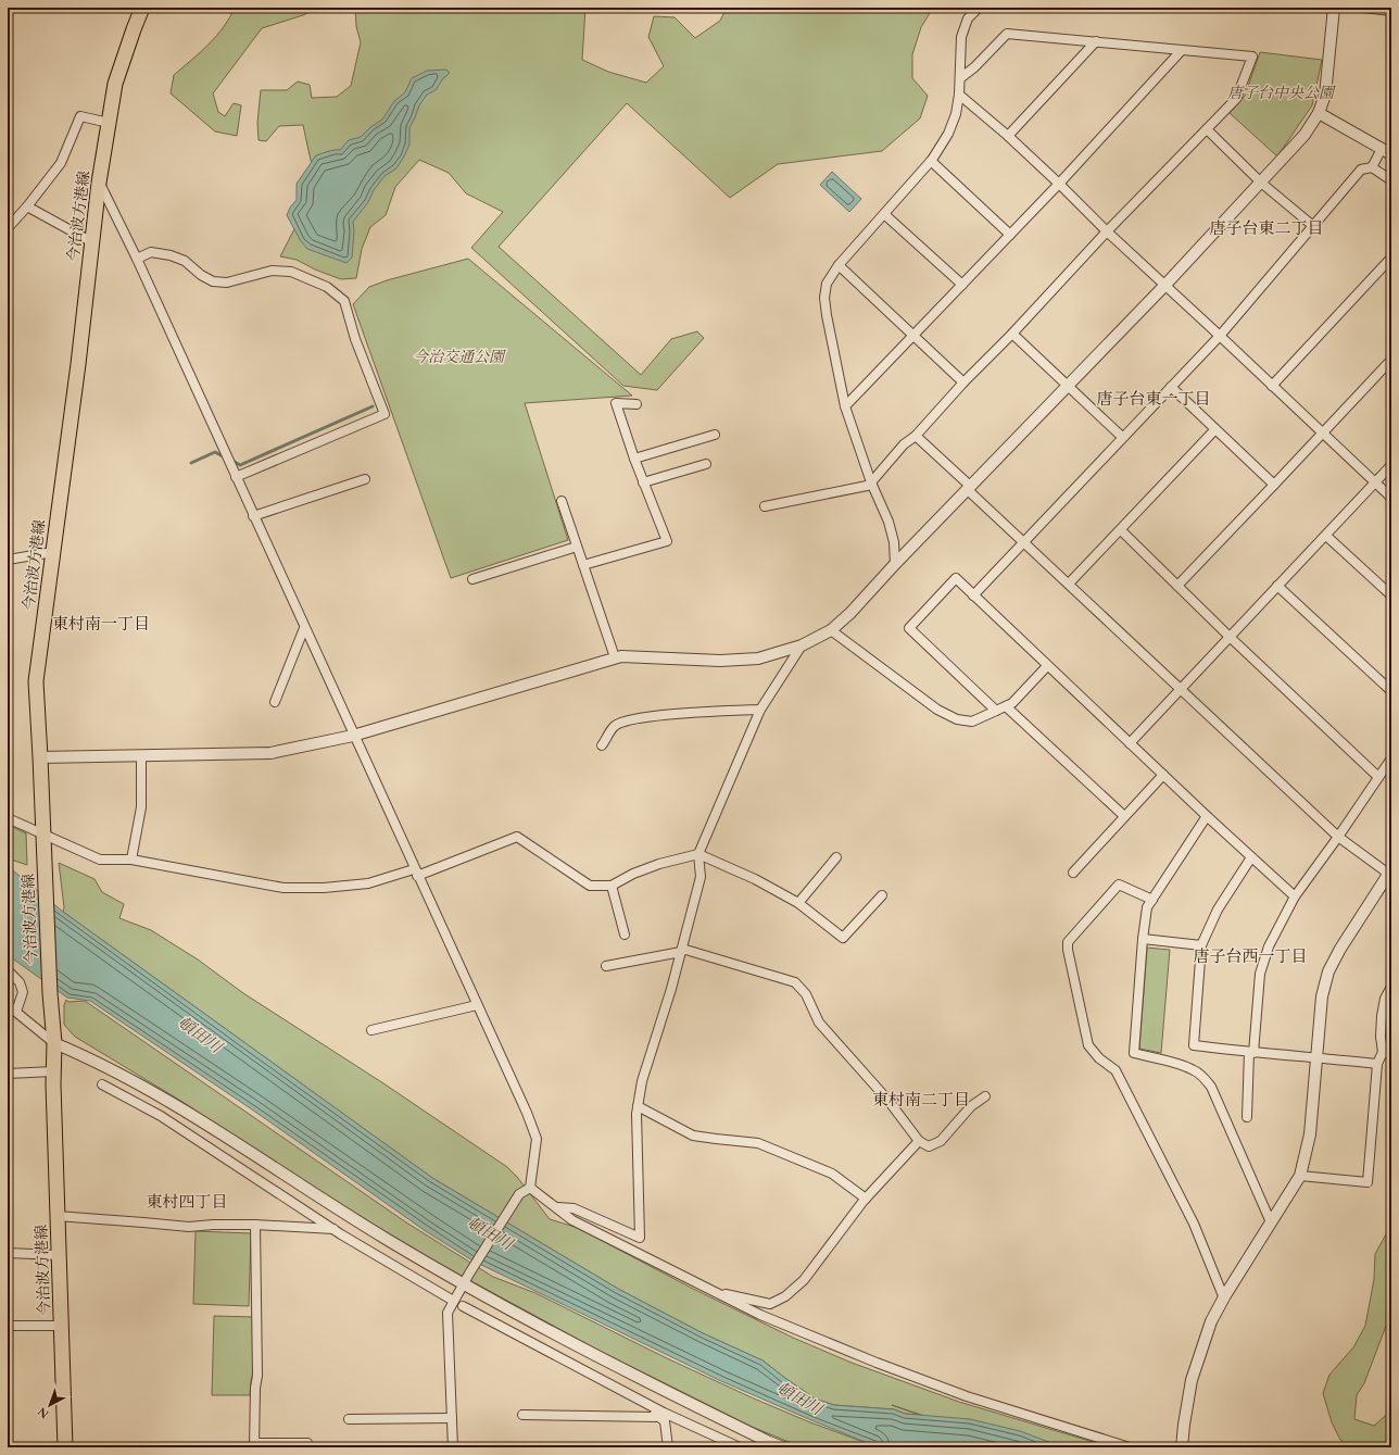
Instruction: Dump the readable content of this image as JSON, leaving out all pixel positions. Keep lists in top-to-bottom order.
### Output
{
  "streets": {
    "main road": ["今治波方港線"]
  },
  "districts": [
    "唐子台東二丁目",
    "唐子台東一丁目",
    "東村南一丁目",
    "唐子台西一丁目",
    "東村南二丁目",
    "東村四丁目"
  ],
  "water": ["頓田川"],
  "parks": ["唐子台中央公園", "今治交通公園"],
  "north": "bottom left"
}
